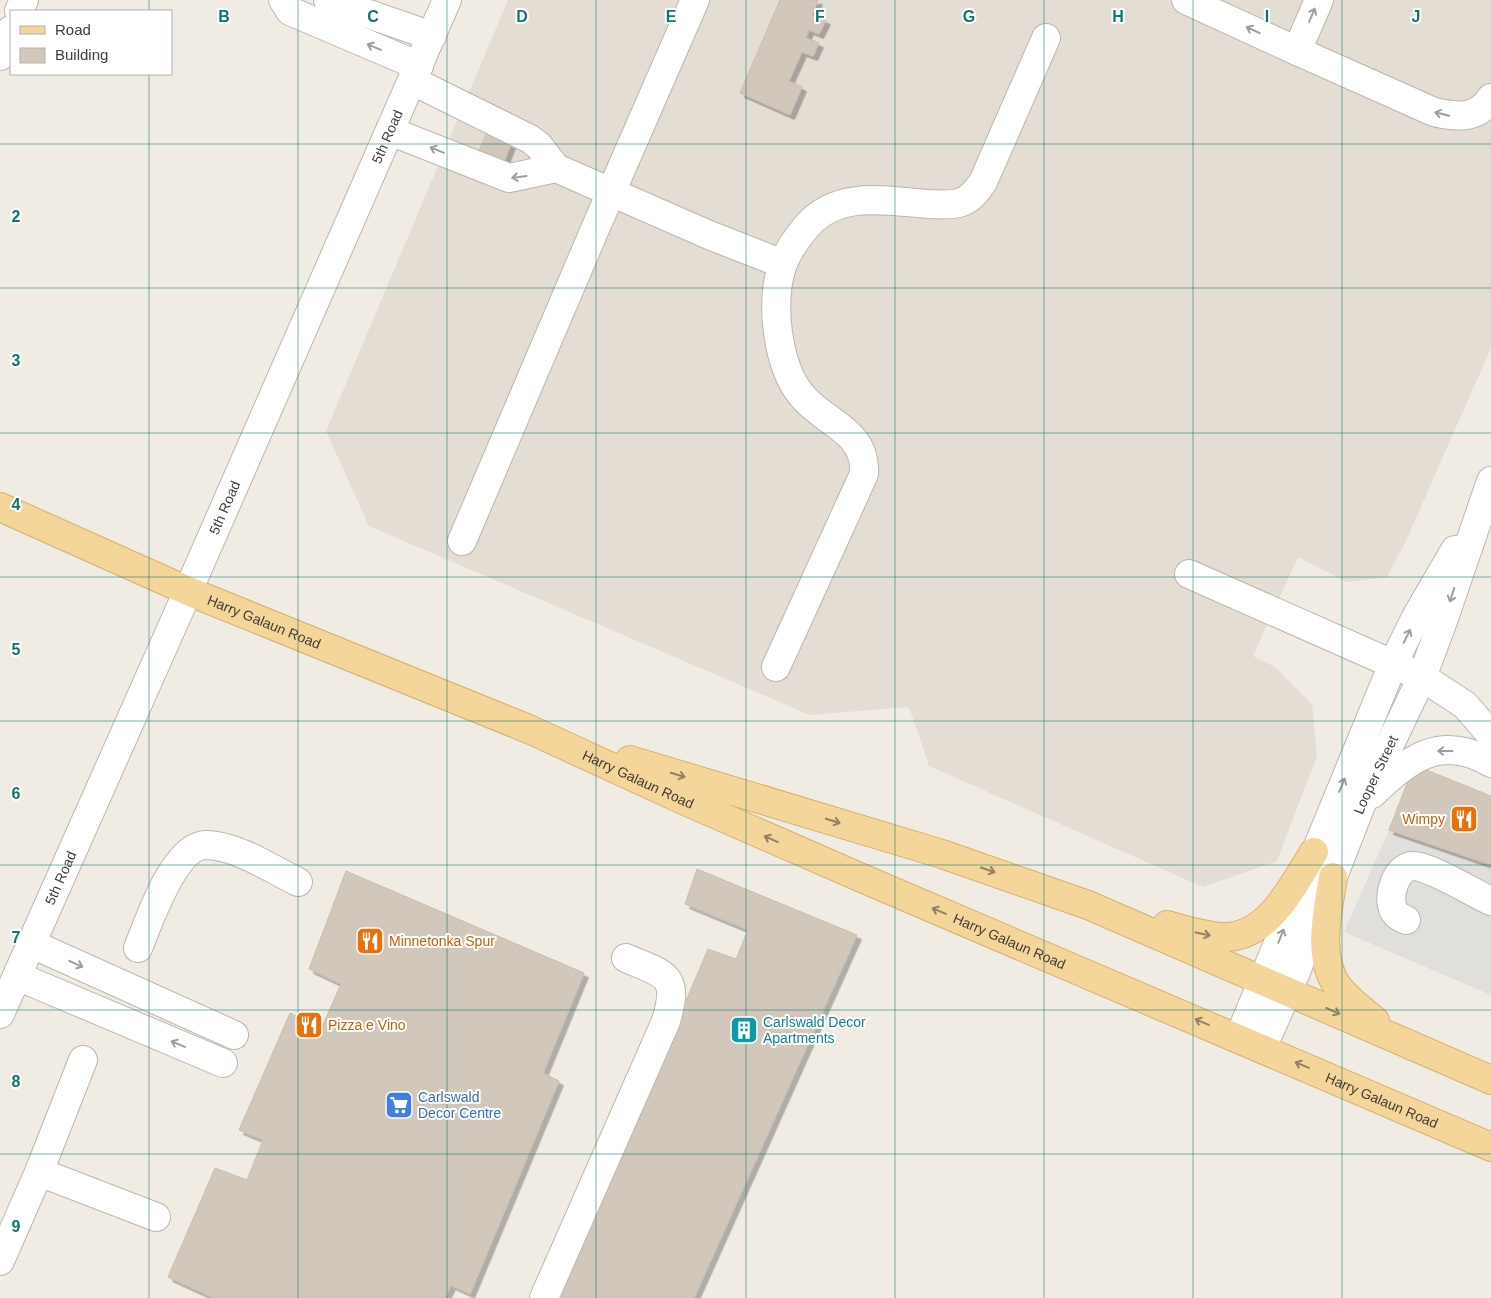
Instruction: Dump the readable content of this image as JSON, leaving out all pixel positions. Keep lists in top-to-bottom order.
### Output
{
  "streets": {
    "main road": ["Harry Galaun Road"],
    "street": ["5th Road", "Looper Street"]
  },
  "crossings": [
    ["5th Road", "Harry Galaun Road"],
    ["Harry Galaun Road", "Looper Street"]
  ],
  "places": {
    "restaurant": ["Wimpy", "Minnetonka Spur", "Pizza e Vino"],
    "building": ["Carlswald Decor Apartments"],
    "supermarket": ["Carlswald Decor Centre"]
  },
  "legend": ["Road", "Building"],
  "grid": {
    "columns": [
      "B",
      "C",
      "D",
      "E",
      "F",
      "G",
      "H",
      "I",
      "J"
    ],
    "rows": [
      "2",
      "3",
      "4",
      "5",
      "6",
      "7",
      "8",
      "9"
    ]
  }
}
